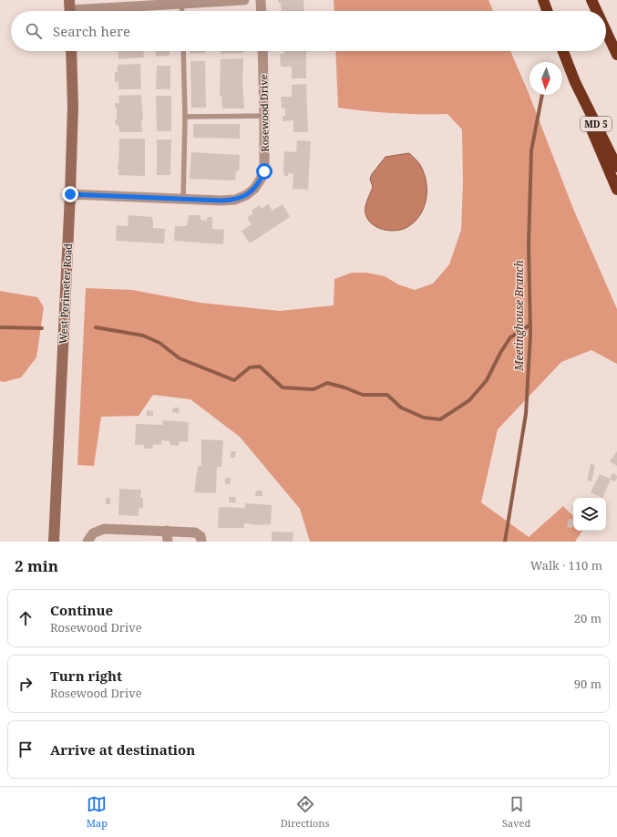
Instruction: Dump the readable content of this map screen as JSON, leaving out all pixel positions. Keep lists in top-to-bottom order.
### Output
{
  "streets": {
    "highway": ["MD 5"],
    "street": ["Rosewood Drive", "West Perimeter Road"]
  },
  "crossings": [
    ["Rosewood Drive", "West Perimeter Road"]
  ],
  "water": ["Meetinghouse Branch"],
  "north": "bottom",
  "page": {
    "search": "Search here",
    "heading": ["2 min", "Walk · 110 m"],
    "list": [
      ["Continue", "Rosewood Drive", "20 m"],
      ["Turn right", "Rosewood Drive", "90 m"],
      "Arrive at destination"
    ],
    "nav": ["Map", "Directions", "Saved"]
  }
}
